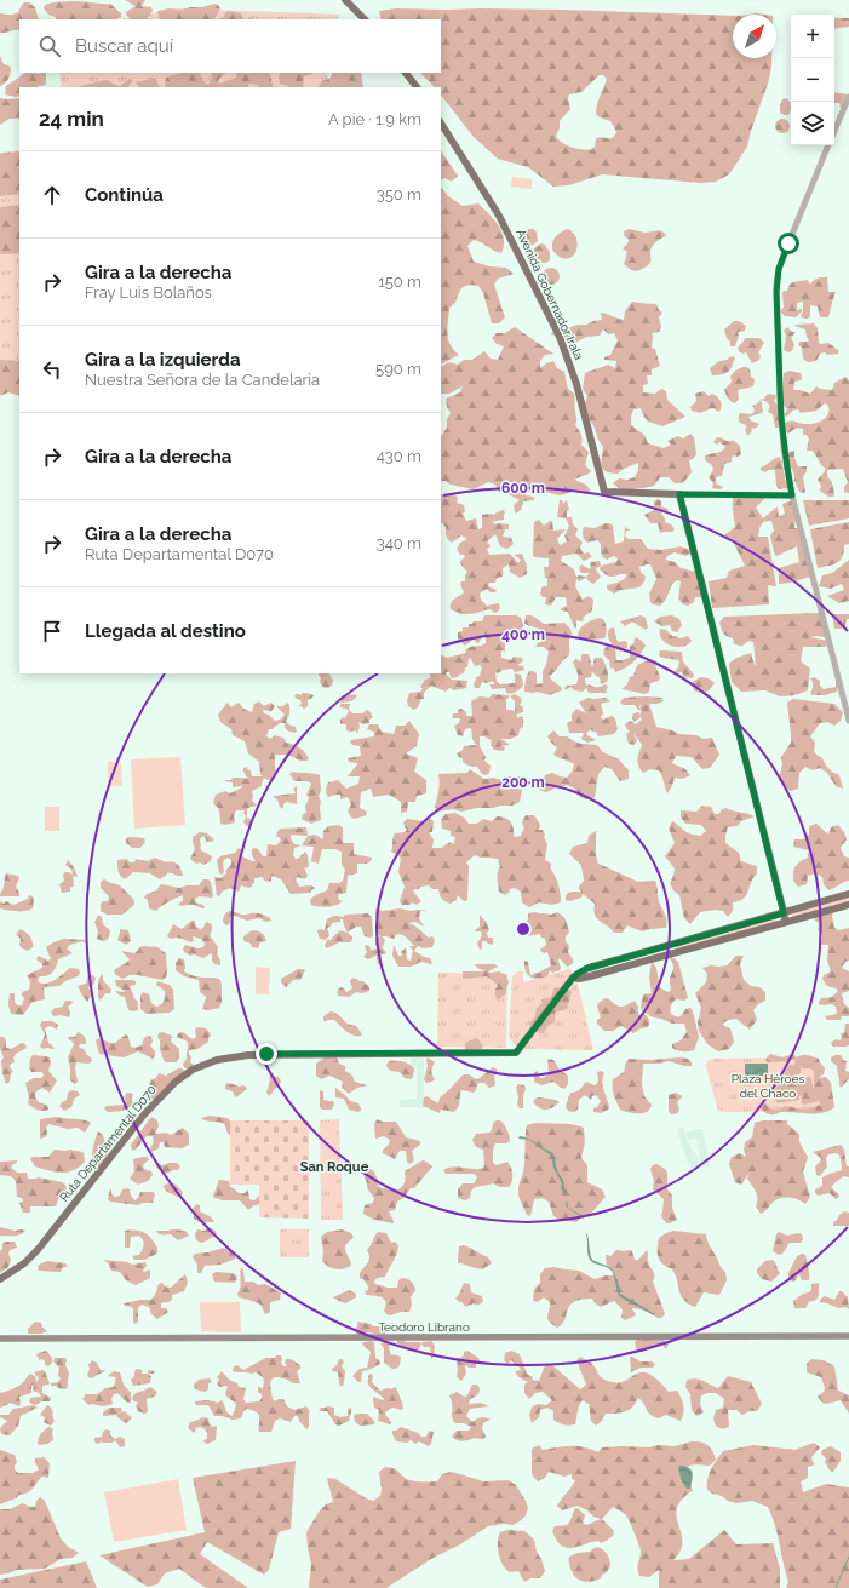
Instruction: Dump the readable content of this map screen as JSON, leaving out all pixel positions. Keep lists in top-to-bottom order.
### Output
{
  "streets": {
    "main road": ["Avenida Gobernador Irala", "Ruta Departamental D070", "Teodoro Librano"]
  },
  "districts": ["San Roque"],
  "parks": ["Plaza Héroes del Chaco"],
  "north": "top right",
  "page": {
    "map_buttons": ["+", "−"],
    "search": "Buscar aquí",
    "heading": ["24 min", "A pie · 1.9 km"],
    "list": [
      ["Continúa", "350 m"],
      ["Gira a la derecha", "Fray Luis Bolaños", "150 m"],
      ["Gira a la izquierda", "Nuestra Señora de la Candelaria", "590 m"],
      ["Gira a la derecha", "430 m"],
      ["Gira a la derecha", "Ruta Departamental D070", "340 m"],
      "Llegada al destino"
    ]
  },
  "rings": ["600 m", "400 m", "200 m"]
}
